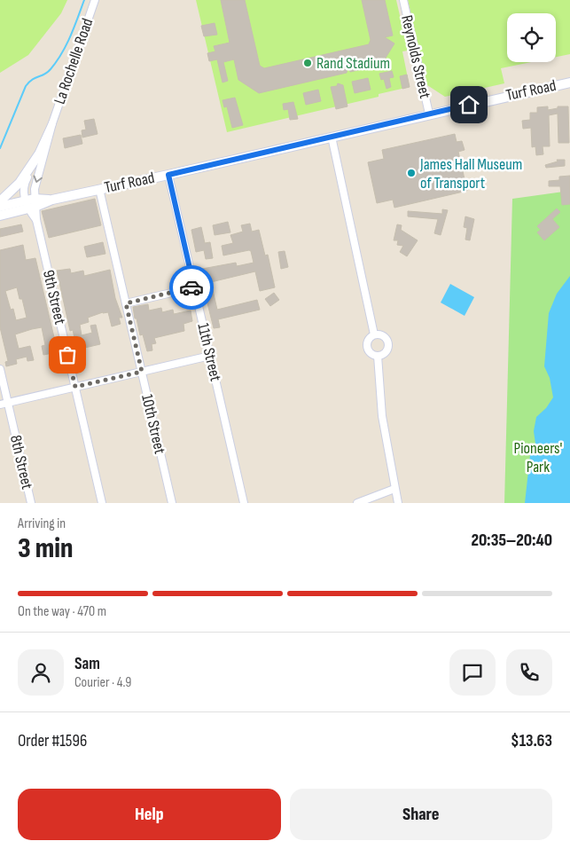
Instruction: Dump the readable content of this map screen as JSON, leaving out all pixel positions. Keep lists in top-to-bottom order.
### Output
{
  "streets": {
    "main road": ["Turf Road"],
    "street": [
      "Reynolds Street",
      "La Rochelle Road",
      "9th Street",
      "11th Street",
      "10th Street",
      "8th Street"
    ]
  },
  "crossings": [
    ["Reynolds Street", "Turf Road"],
    ["La Rochelle Road", "Turf Road"],
    ["La Rochelle Road", "9th Street"],
    ["Turf Road", "9th Street"],
    ["Turf Road", "11th Street"],
    ["Turf Road", "10th Street"]
  ],
  "parks": ["Pioneers' Park"],
  "places": ["Rand Stadium", "James Hall Museum of Transport"],
  "page": {
    "heading": ["3 min", "Arriving in", "20:35–20:40"],
    "panel": [
      "Sam",
      "Courier · 4.9",
      "Order #1596",
      "$13.63"
    ],
    "bar": "On the way · 470 m",
    "buttons": ["Help", "Share"]
  }
}
